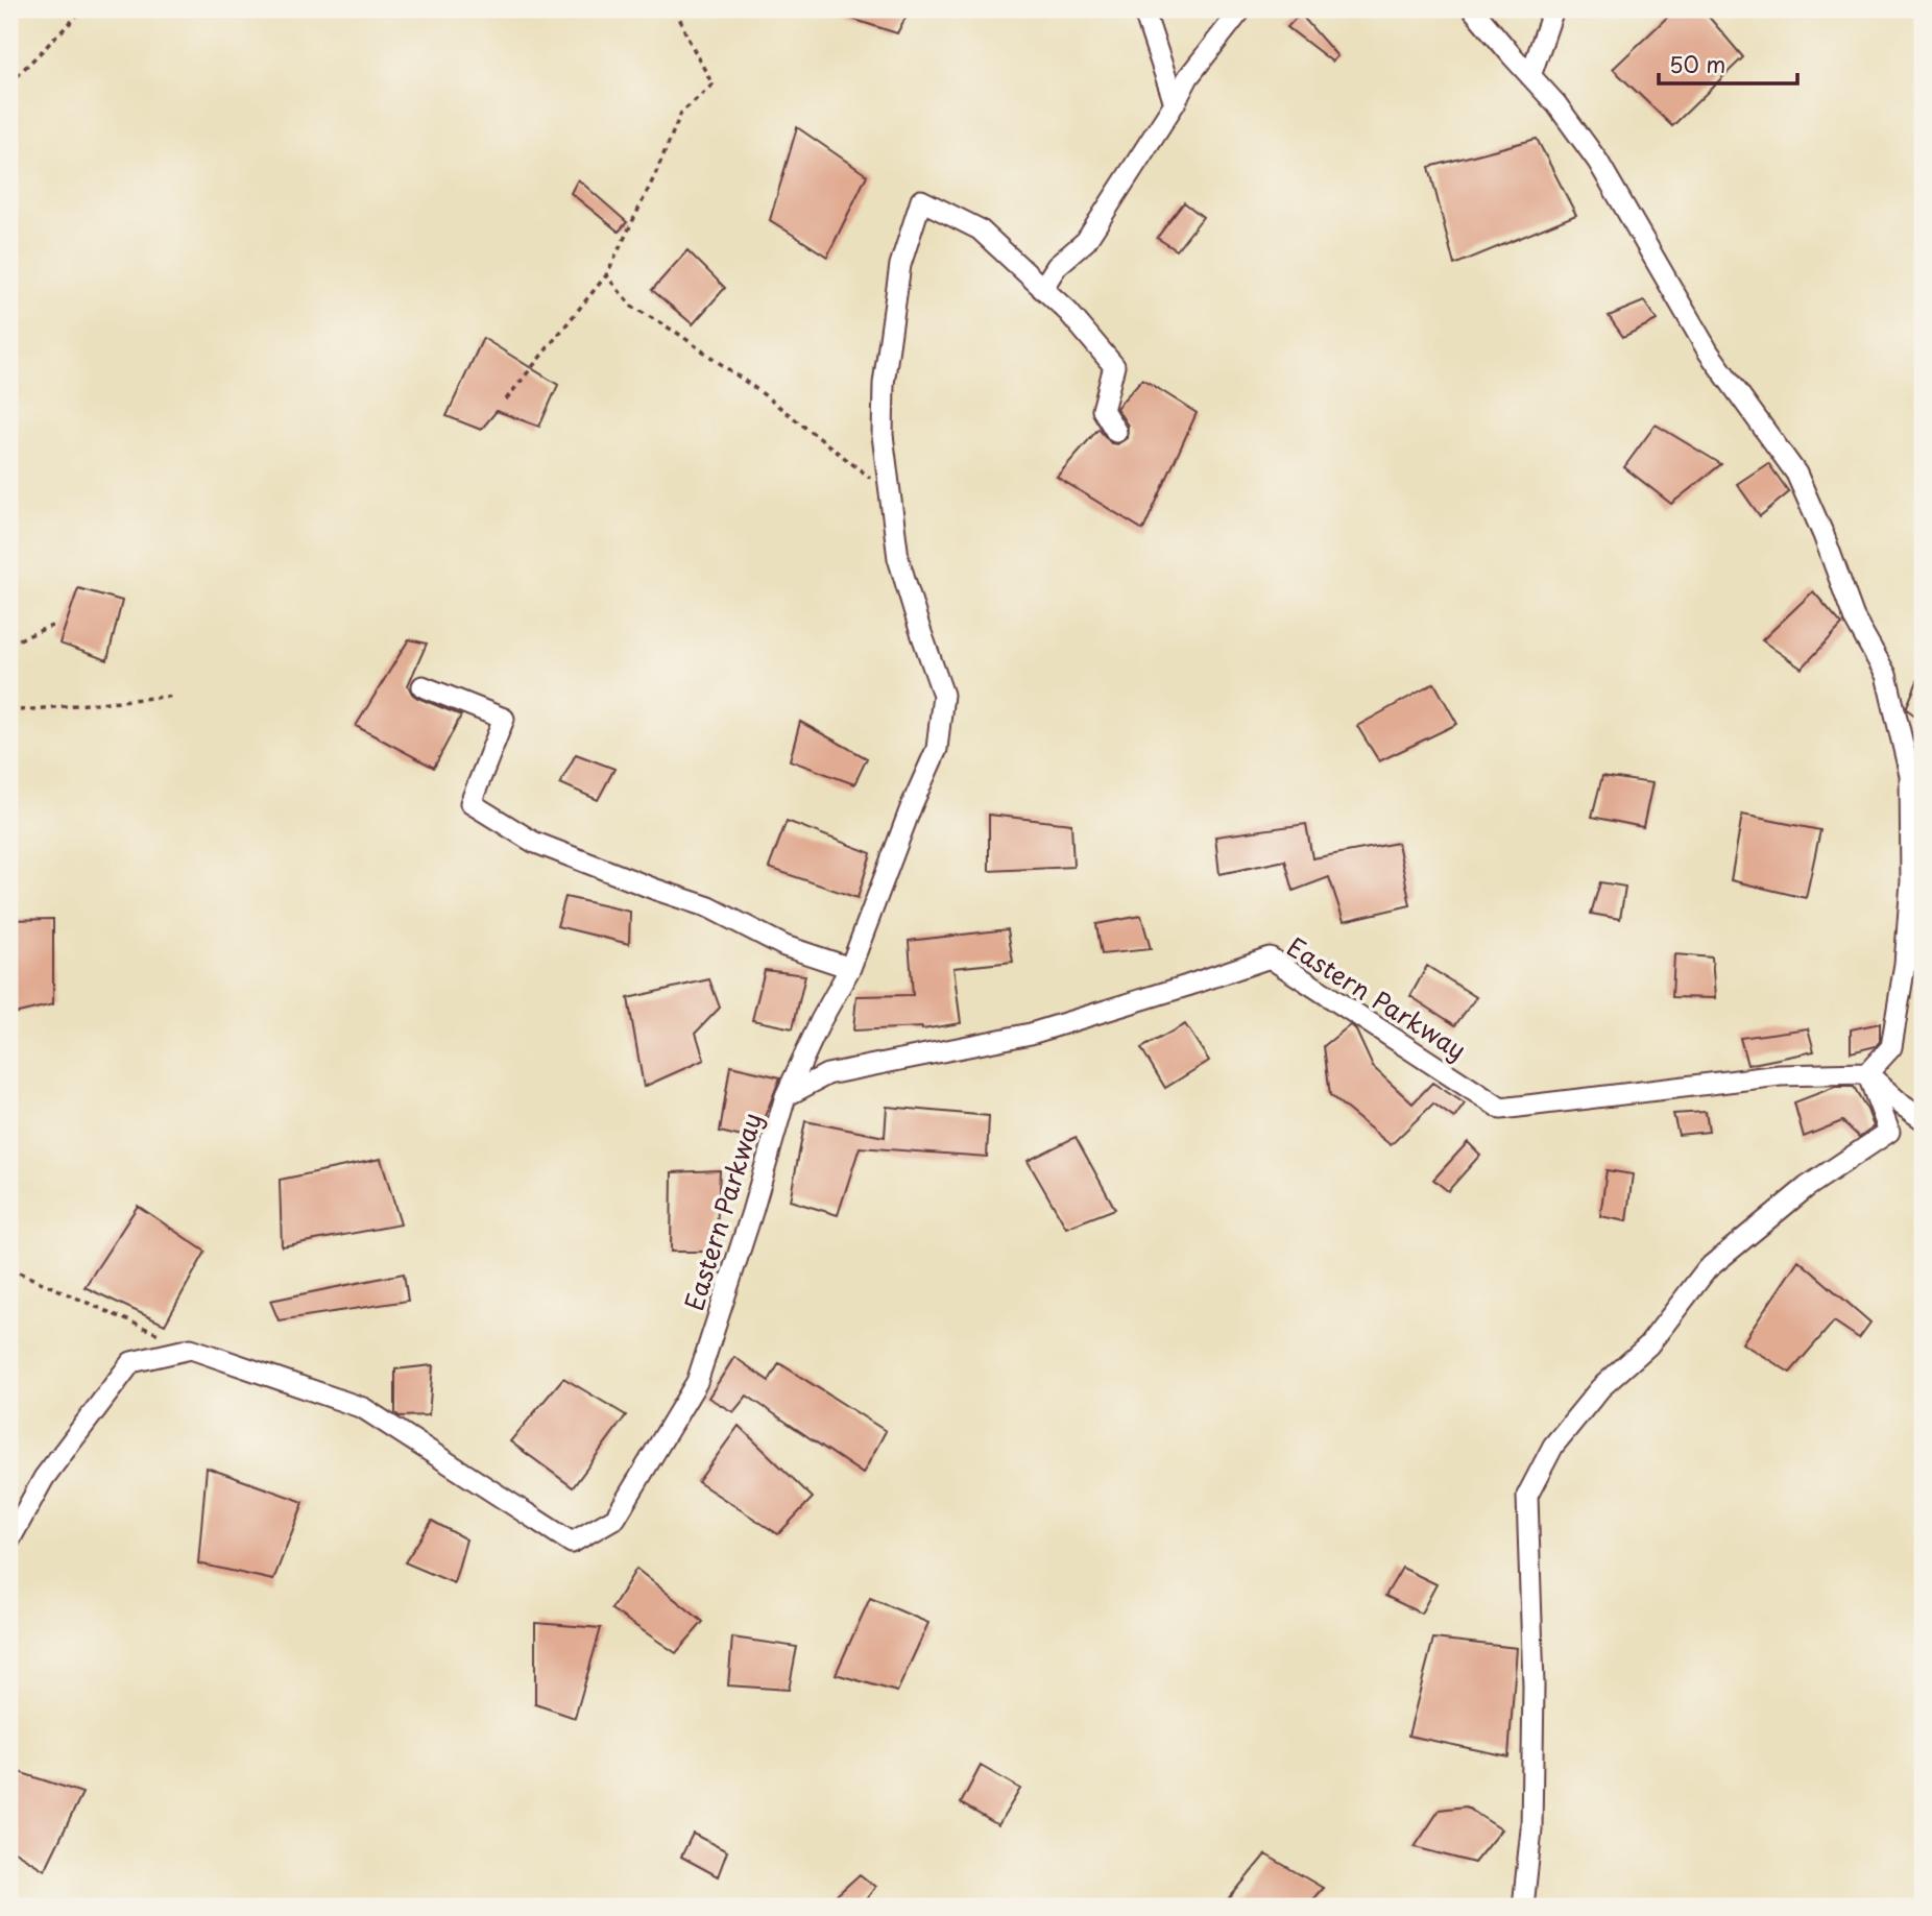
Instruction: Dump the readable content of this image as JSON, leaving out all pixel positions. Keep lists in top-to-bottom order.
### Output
{
  "streets": {
    "street": ["Eastern Parkway"]
  },
  "scale_bar": "50 m"
}
